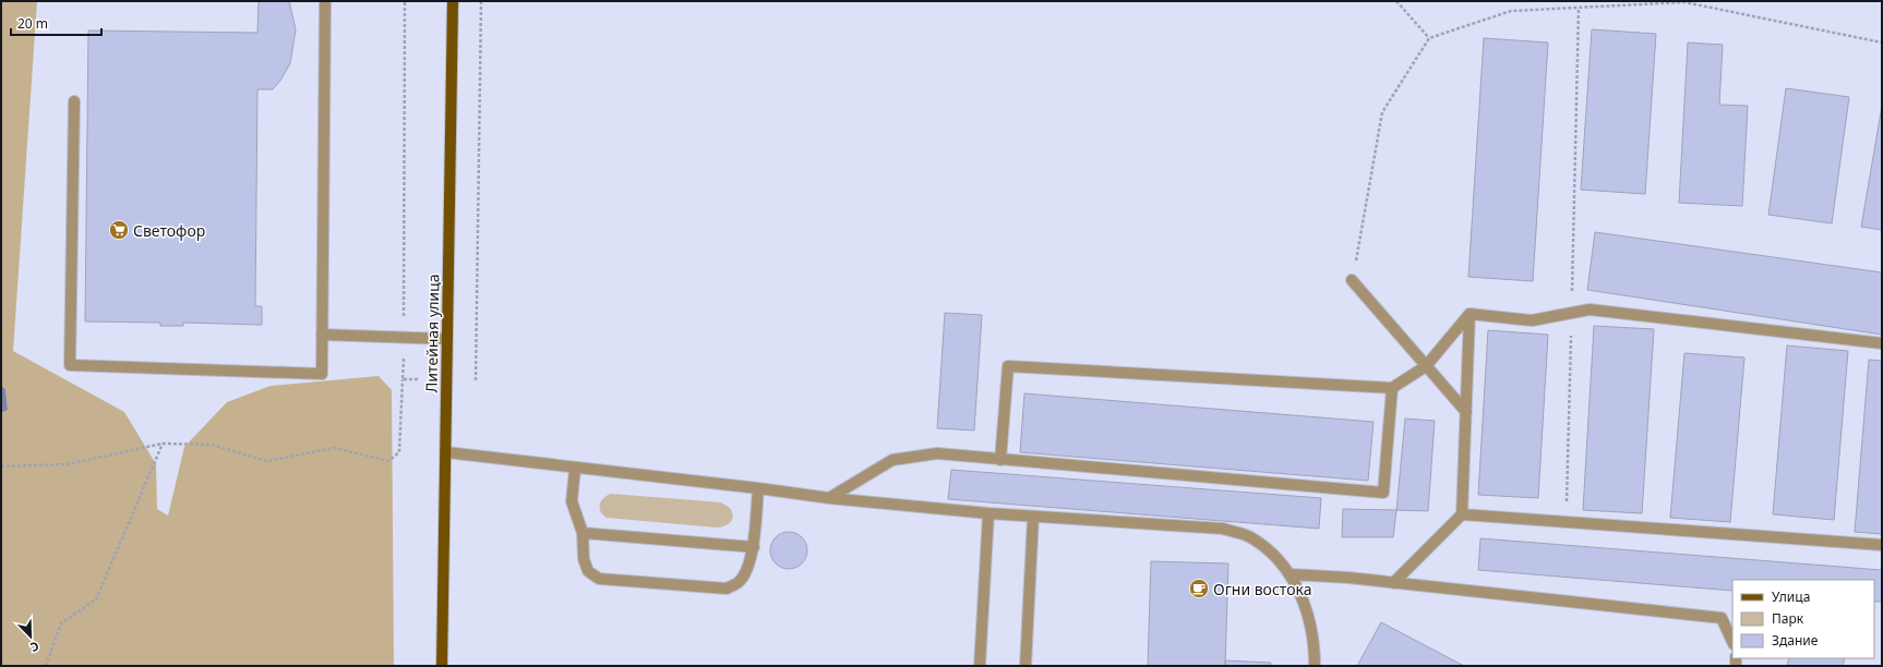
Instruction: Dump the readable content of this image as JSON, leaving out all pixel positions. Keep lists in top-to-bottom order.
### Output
{
  "streets": {
    "main road": ["Литейная улица"]
  },
  "places": {
    "supermarket": ["Светофор"],
    "cafe": ["Огни востока"]
  },
  "legend": ["Улица", "Парк", "Здание"],
  "scale_bar": "20 m",
  "north": "bottom right"
}
